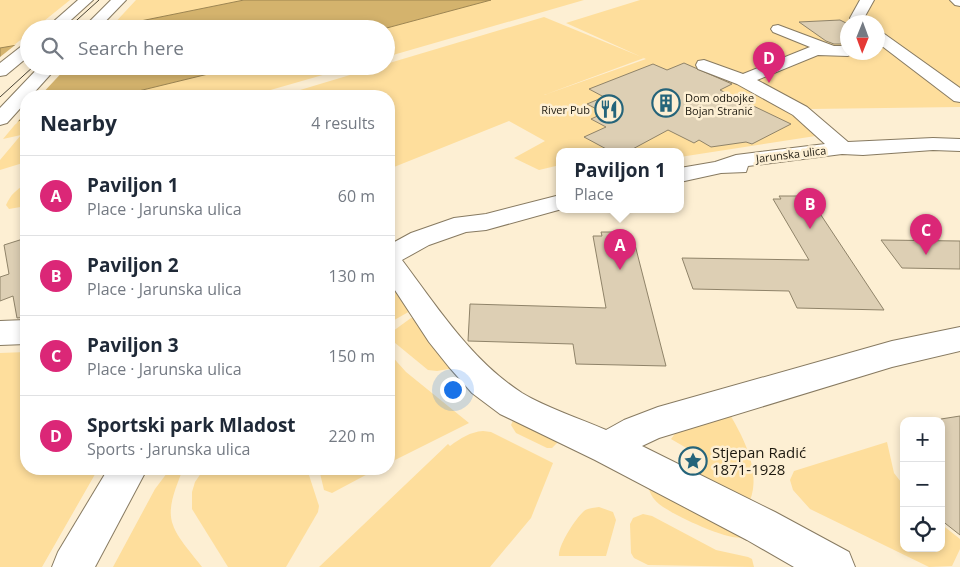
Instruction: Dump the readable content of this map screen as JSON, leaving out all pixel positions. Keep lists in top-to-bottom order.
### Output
{
  "streets": {
    "street": ["Jarunska ulica"]
  },
  "places": {
    "building": ["Dom odbojke Bojan Stranić"],
    "restaurant": ["River Pub"],
    "place": ["Stjepan Radić 1871-1928"]
  },
  "north": "bottom",
  "page": {
    "search": "Search here",
    "pins": [
      "D",
      "B",
      "C",
      "A"
    ],
    "heading": ["Nearby", "4 results"],
    "popup": ["Paviljon 1", "Place"],
    "list": [
      {
        "mark": "A",
        "name": "Paviljon 1",
        "note": "Place · Jarunska ulica",
        "value": "60 m"
      },
      {
        "mark": "B",
        "name": "Paviljon 2",
        "note": "Place · Jarunska ulica",
        "value": "130 m"
      },
      {
        "mark": "C",
        "name": "Paviljon 3",
        "note": "Place · Jarunska ulica",
        "value": "150 m"
      },
      {
        "mark": "D",
        "name": "Sportski park Mladost",
        "note": "Sports · Jarunska ulica",
        "value": "220 m"
      }
    ],
    "map_buttons": ["+", "−"]
  }
}
